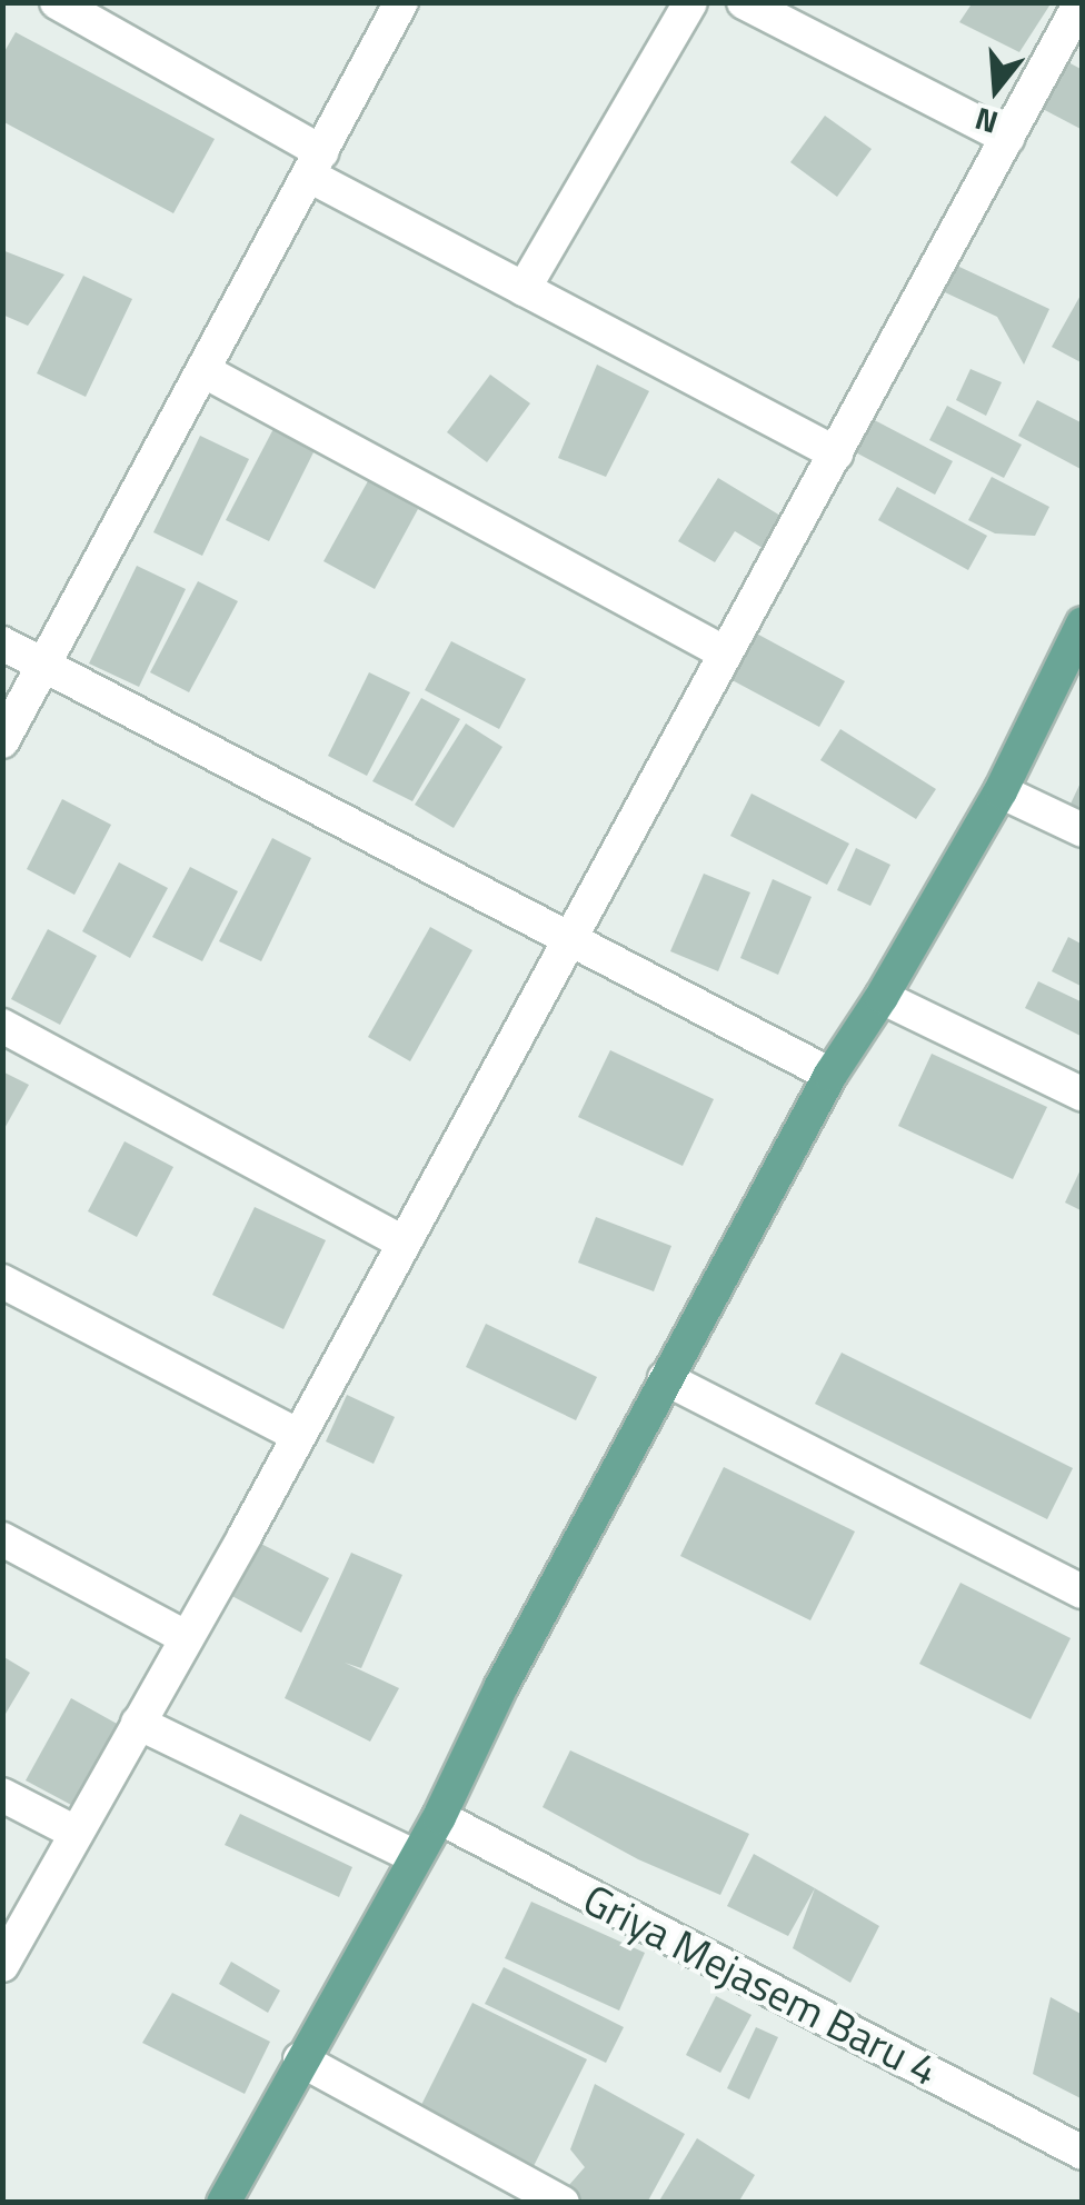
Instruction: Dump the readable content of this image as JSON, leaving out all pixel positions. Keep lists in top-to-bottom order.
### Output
{
  "streets": {
    "street": ["Griya Mejasem Baru 4"]
  },
  "north": "bottom"
}
